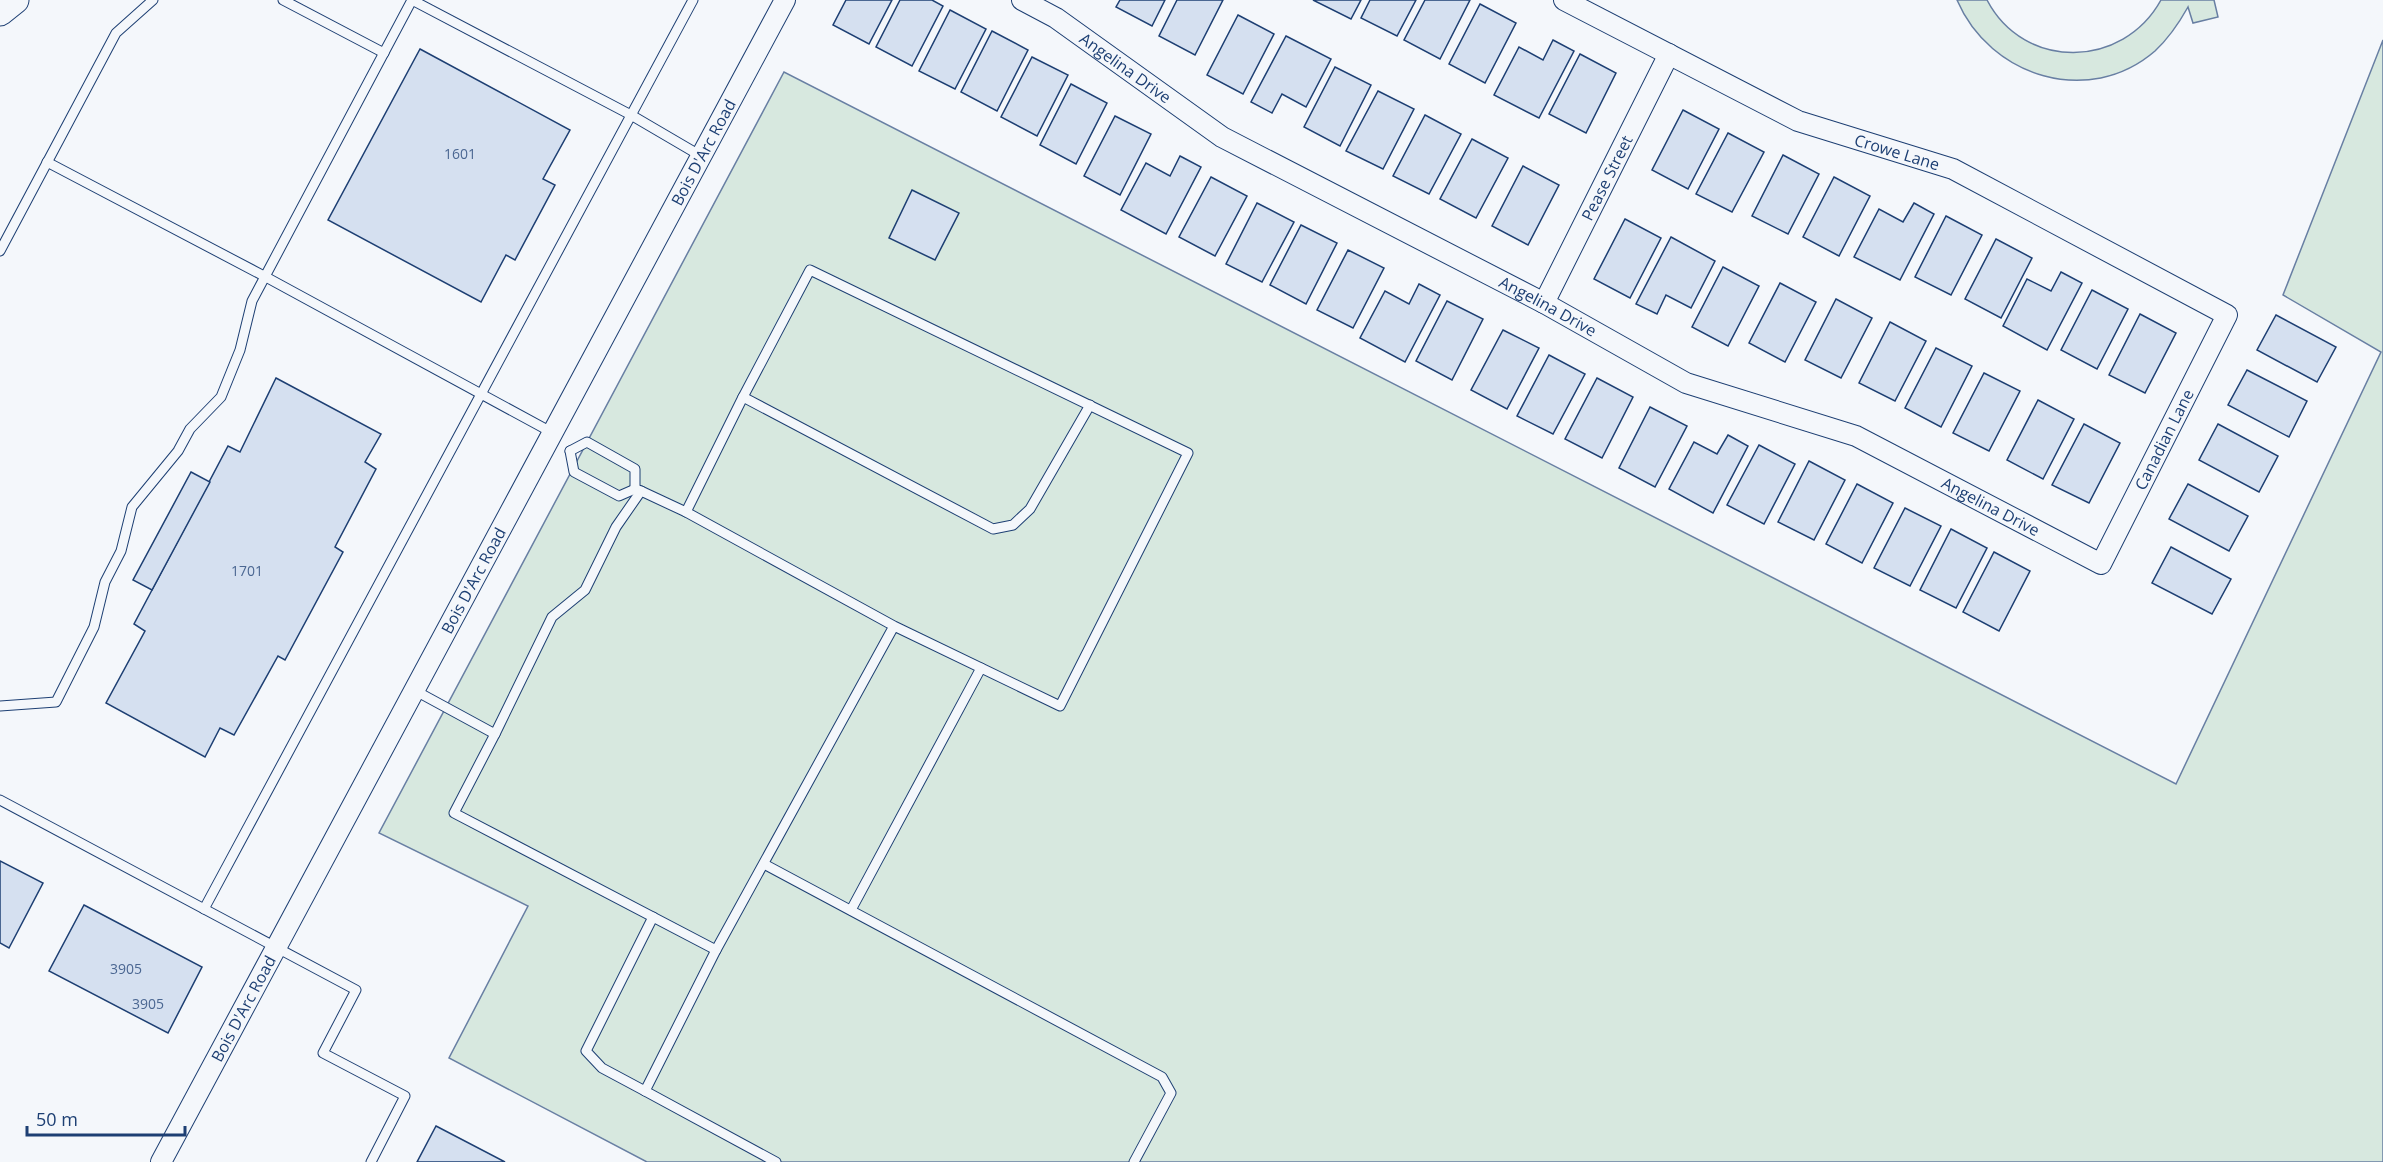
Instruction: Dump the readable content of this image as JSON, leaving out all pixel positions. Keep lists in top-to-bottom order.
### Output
{
  "streets": {
    "street": [
      "Angelina Drive",
      "Crowe Lane",
      "Bois D'Arc Road",
      "Pease Street",
      "Canadian Lane"
    ]
  },
  "crossings": [
    ["Angelina Drive", "Pease Street"],
    ["Angelina Drive", "Canadian Lane"],
    ["Crowe Lane", "Pease Street"],
    ["Crowe Lane", "Canadian Lane"]
  ],
  "house_numbers": [
    "1601",
    "1701",
    "3905",
    "3905"
  ],
  "scale_bar": "50 m"
}
